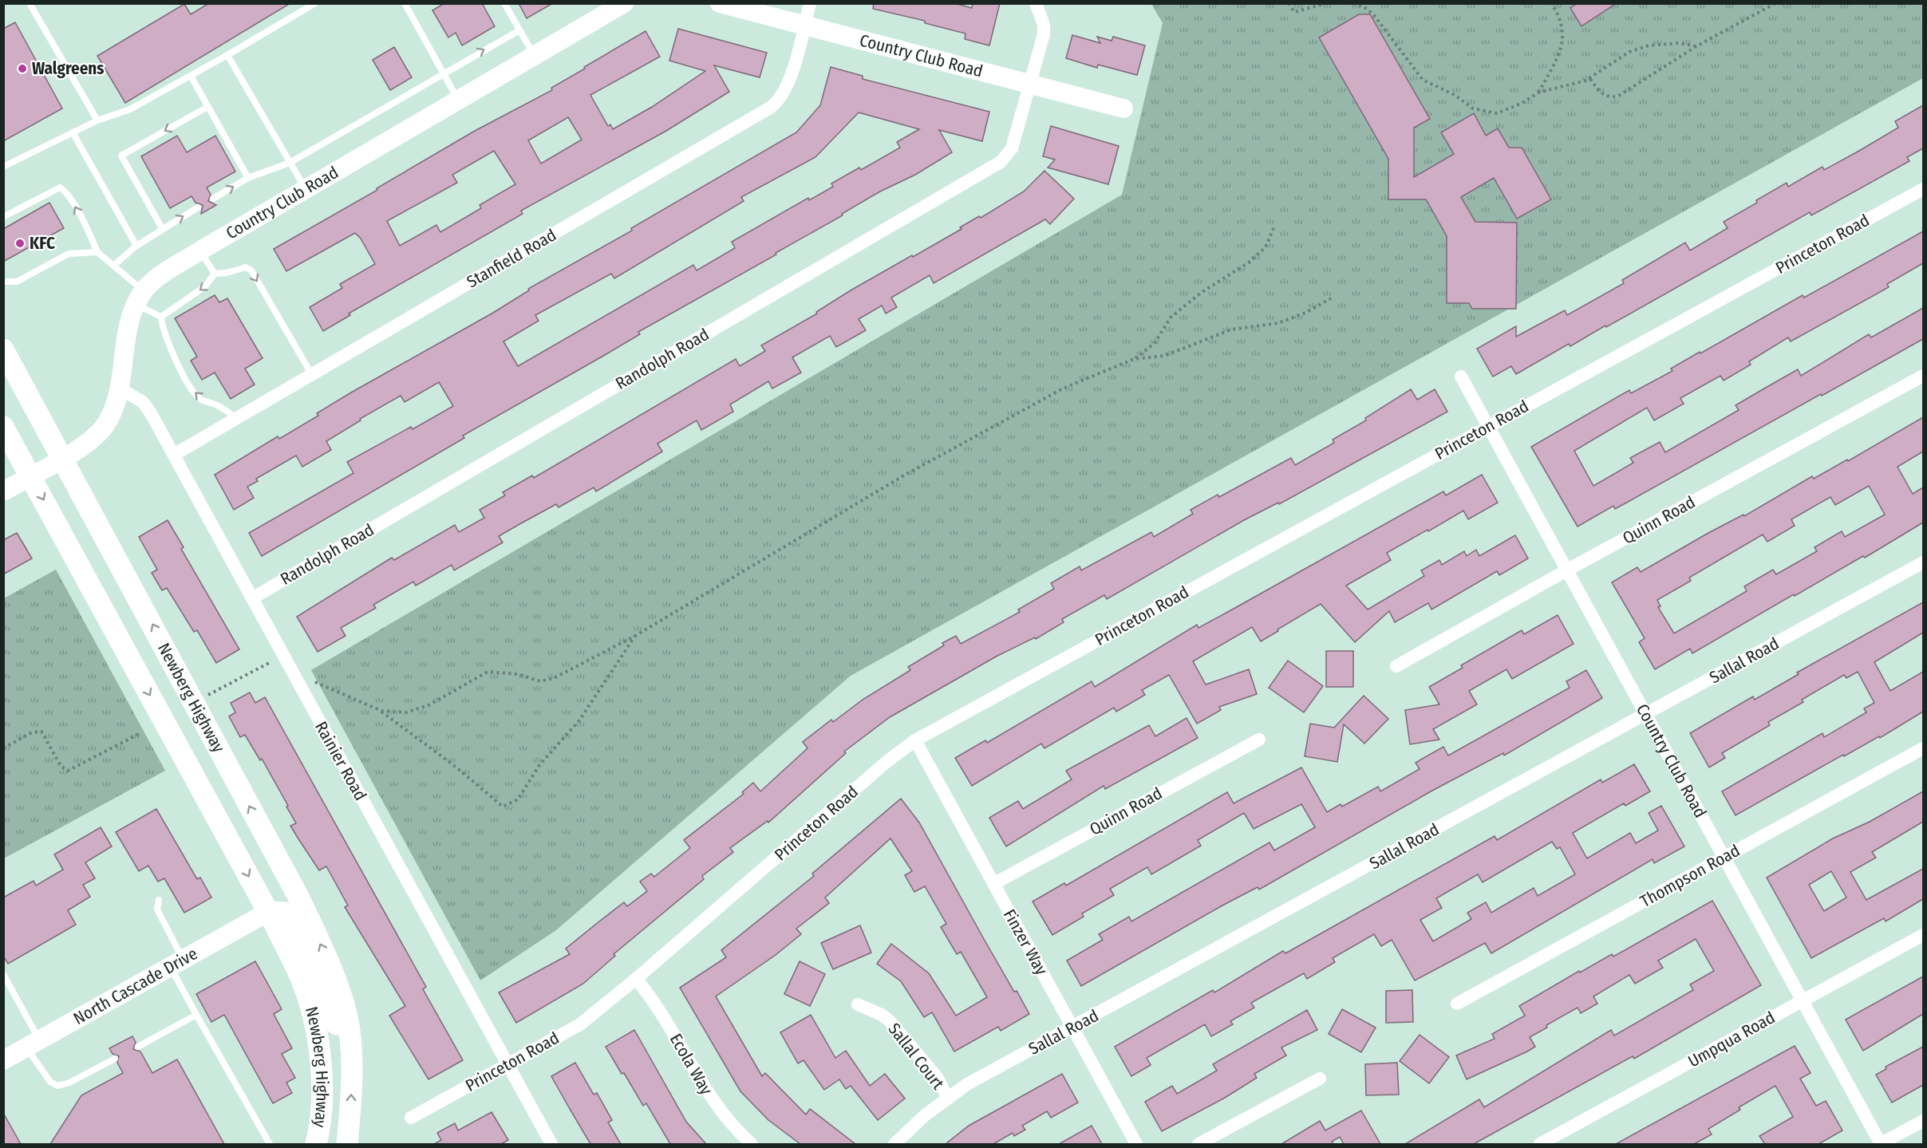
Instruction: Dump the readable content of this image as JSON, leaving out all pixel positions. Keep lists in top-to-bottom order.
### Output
{
  "streets": {
    "main road": ["Newberg Highway"],
    "street": [
      "Country Club Road",
      "Princeton Road",
      "Stanfield Road",
      "Randolph Road",
      "Quinn Road",
      "Sallal Road",
      "Rainier Road",
      "Thompson Road",
      "Finzer Way",
      "North Cascade Drive",
      "Umpqua Road",
      "Sallal Court",
      "Ecola Way"
    ]
  },
  "crossings": [
    ["Country Club Road", "Princeton Road"],
    ["Country Club Road", "Stanfield Road"],
    ["Country Club Road", "Randolph Road"],
    ["Country Club Road", "Quinn Road"],
    ["Country Club Road", "Sallal Road"],
    ["Country Club Road", "Thompson Road"],
    ["Country Club Road", "Umpqua Road"],
    ["Princeton Road", "Rainier Road"],
    ["Princeton Road", "Finzer Way"],
    ["Princeton Road", "Ecola Way"],
    ["Stanfield Road", "Rainier Road"],
    ["Randolph Road", "Rainier Road"],
    ["Quinn Road", "Finzer Way"],
    ["Sallal Road", "Finzer Way"],
    ["Sallal Road", "Sallal Court"],
    ["Newberg Highway", "North Cascade Drive"]
  ],
  "places": ["Walgreens", "KFC"]
}
